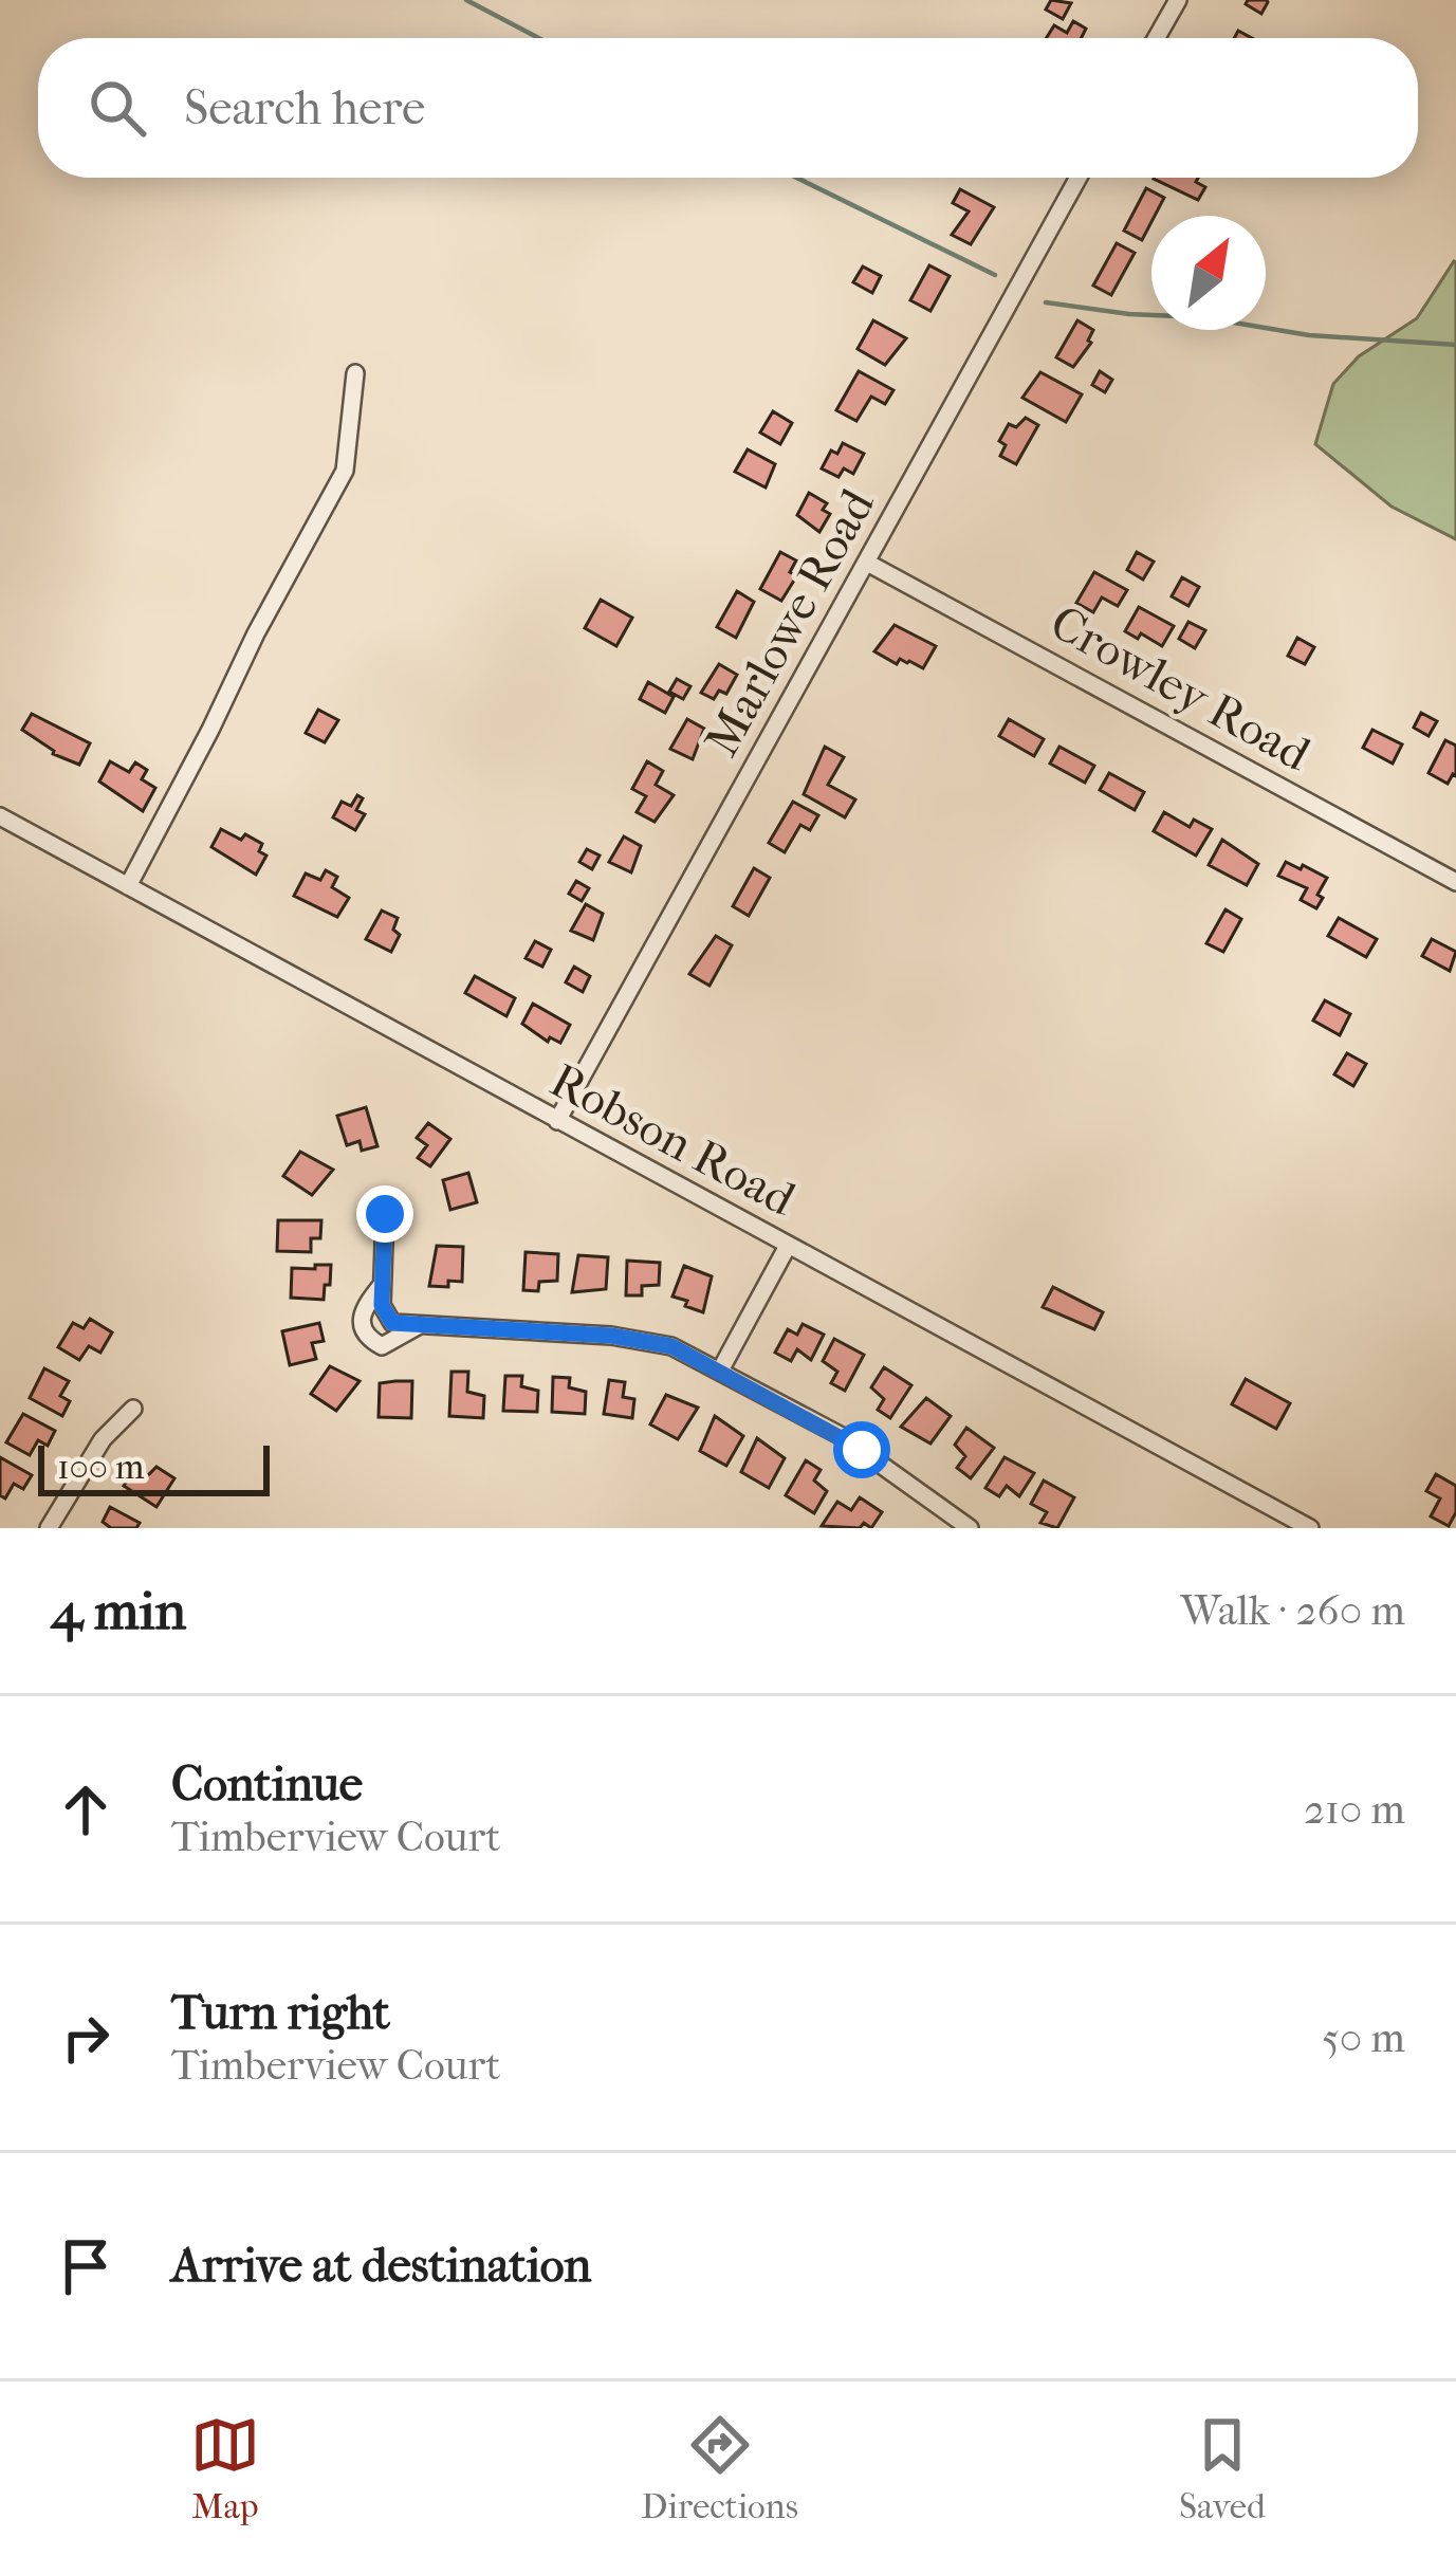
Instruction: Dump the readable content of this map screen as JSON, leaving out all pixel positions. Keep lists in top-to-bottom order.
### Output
{
  "streets": {
    "street": ["Marlowe Road", "Crowley Road", "Robson Road"]
  },
  "crossings": [
    ["Marlowe Road", "Crowley Road"],
    ["Marlowe Road", "Robson Road"]
  ],
  "scale_bar": "100 m",
  "north": "top right",
  "page": {
    "search": "Search here",
    "scale": "100 m",
    "heading": ["4 min", "Walk · 260 m"],
    "list": [
      ["Continue", "Timberview Court", "210 m"],
      ["Turn right", "Timberview Court", "50 m"],
      "Arrive at destination"
    ],
    "nav": ["Map", "Directions", "Saved"]
  }
}
